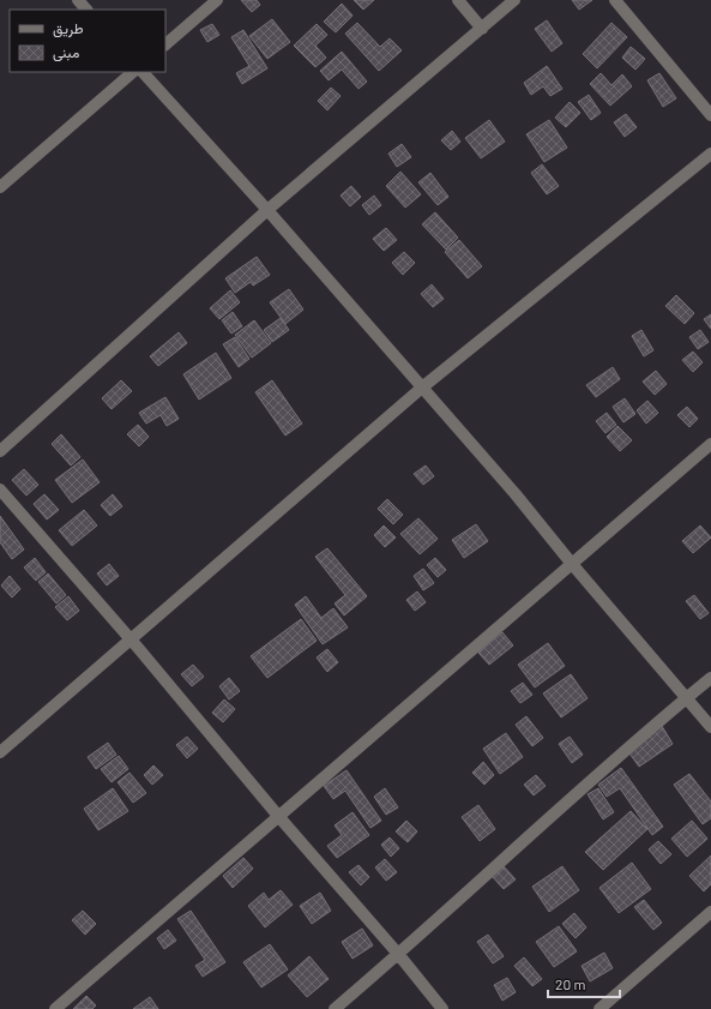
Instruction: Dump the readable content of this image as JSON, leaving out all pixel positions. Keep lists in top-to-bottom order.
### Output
{
  "legend": ["طريق", "مبنى"],
  "scale_bar": "20 m"
}
